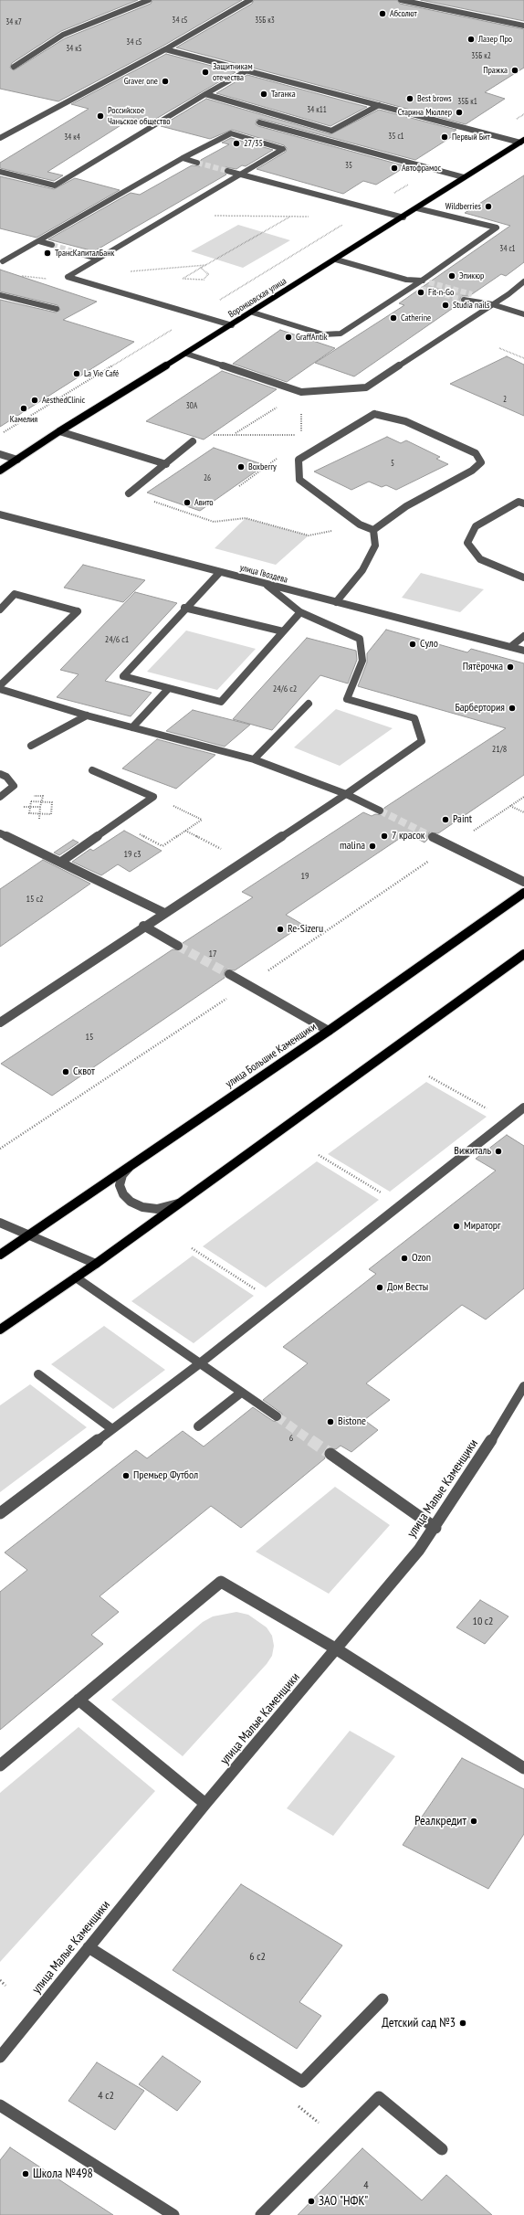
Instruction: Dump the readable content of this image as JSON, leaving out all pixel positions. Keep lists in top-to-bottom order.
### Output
{
  "streets": {
    "main road": ["Воронцовская улица", "улица Большие Каменщики"],
    "street": ["улица Гвоздева", "улица Малые Каменщики"]
  },
  "places": [
    "Абсолют",
    "Лазер Про",
    "Пражка",
    "Защитникам отечества",
    "Graver one",
    "Таганка",
    "Best brows",
    "Старина Мюллер",
    "Российское Чаньское общество",
    "Первый Бит",
    "27/35",
    "Автофрамос",
    "Wildberries",
    "ТрансКапиталБанк",
    "Эпикюр",
    "Fit-n-Go",
    "Studia nails",
    "Catherine",
    "GraffAntik",
    "La Vie Café",
    "AesthedClinic",
    "Камелия",
    "Boxberry",
    "Авито",
    "Суло",
    "Пятёрочка",
    "Барбертория",
    "Paint",
    "7 красок",
    "malina",
    "Re-Sizeru",
    "Сквот",
    "Вижиталь",
    "Мираторг",
    "Ozon",
    "Дом Весты",
    "Bistone",
    "Премьер Футбол",
    "Реалкредит",
    "Детский сад №3",
    "Школа №498",
    "ЗАО \"НФК\""
  ],
  "house_numbers": [
    "34 с5",
    "35Б к3",
    "34 к7",
    "34 с5",
    "34 к5",
    "35Б к2",
    "35Б к1",
    "34 к11",
    "35 с1",
    "34 к4",
    "35",
    "34 с1",
    "2",
    "30А",
    "5",
    "26",
    "24/6 с1",
    "24/6 с2",
    "21/8",
    "19 с3",
    "19",
    "15 с2",
    "17",
    "15",
    "6",
    "10 с2",
    "6 с2",
    "4 с2",
    "4"
  ]
}
